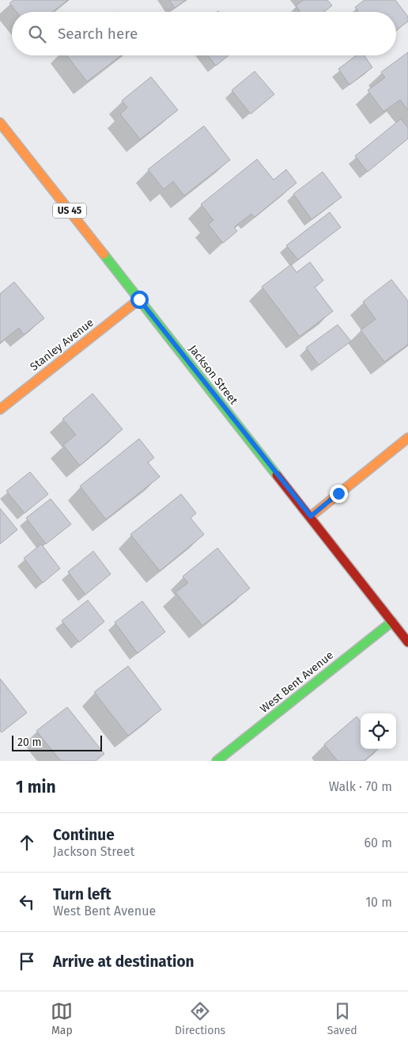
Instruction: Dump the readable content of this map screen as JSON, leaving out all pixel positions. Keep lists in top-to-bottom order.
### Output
{
  "streets": {
    "main road": [
      "US 45",
      "Stanley Avenue",
      "Jackson Street",
      "West Bent Avenue"
    ]
  },
  "crossings": [
    ["Stanley Avenue", "Jackson Street"],
    ["Jackson Street", "West Bent Avenue"]
  ],
  "scale_bar": "20 m",
  "page": {
    "search": "Search here",
    "scale": "20 m",
    "heading": ["1 min", "Walk · 70 m"],
    "list": [
      ["Continue", "Jackson Street", "60 m"],
      ["Turn left", "West Bent Avenue", "10 m"],
      "Arrive at destination"
    ],
    "nav": ["Map", "Directions", "Saved"]
  }
}
